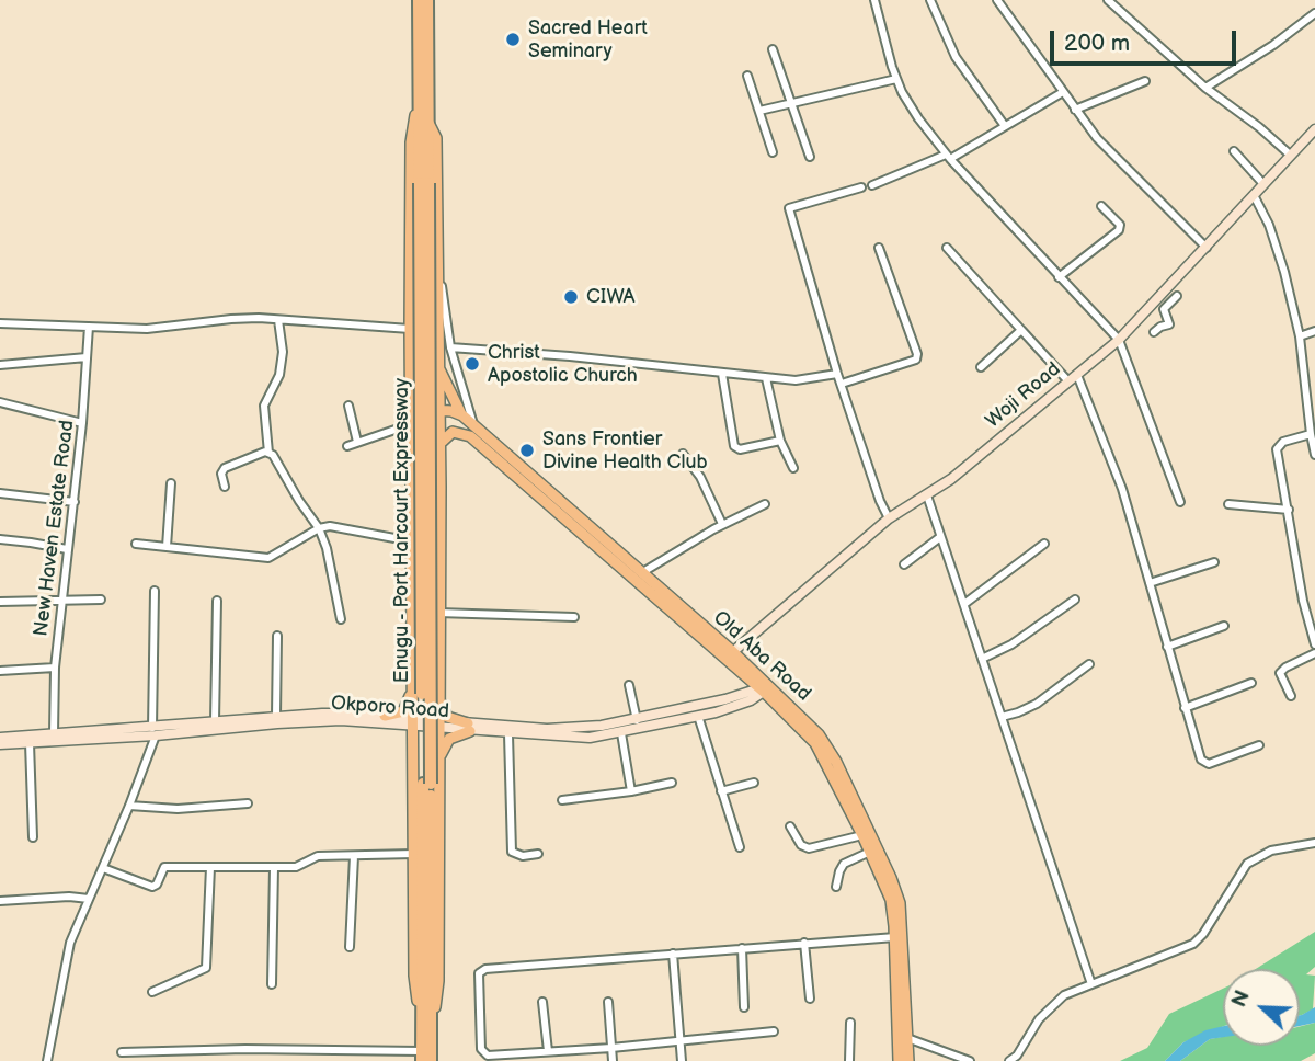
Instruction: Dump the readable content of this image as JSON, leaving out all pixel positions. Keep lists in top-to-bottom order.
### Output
{
  "streets": {
    "highway": ["Enugu - Port Harcourt Expressway"],
    "main road": ["Woji Road", "Old Aba Road", "Okporo Road"],
    "street": ["New Haven Estate Road"]
  },
  "crossings": [
    ["Woji Road", "Old Aba Road"],
    ["New Haven Estate Road", "Okporo Road"],
    ["Old Aba Road", "Okporo Road"]
  ],
  "places": [
    "Sacred Heart Seminary",
    "CIWA",
    "Christ Apostolic Church",
    "Sans Frontier Divine Health Club"
  ],
  "scale_bar": "200 m",
  "north": "top left"
}
